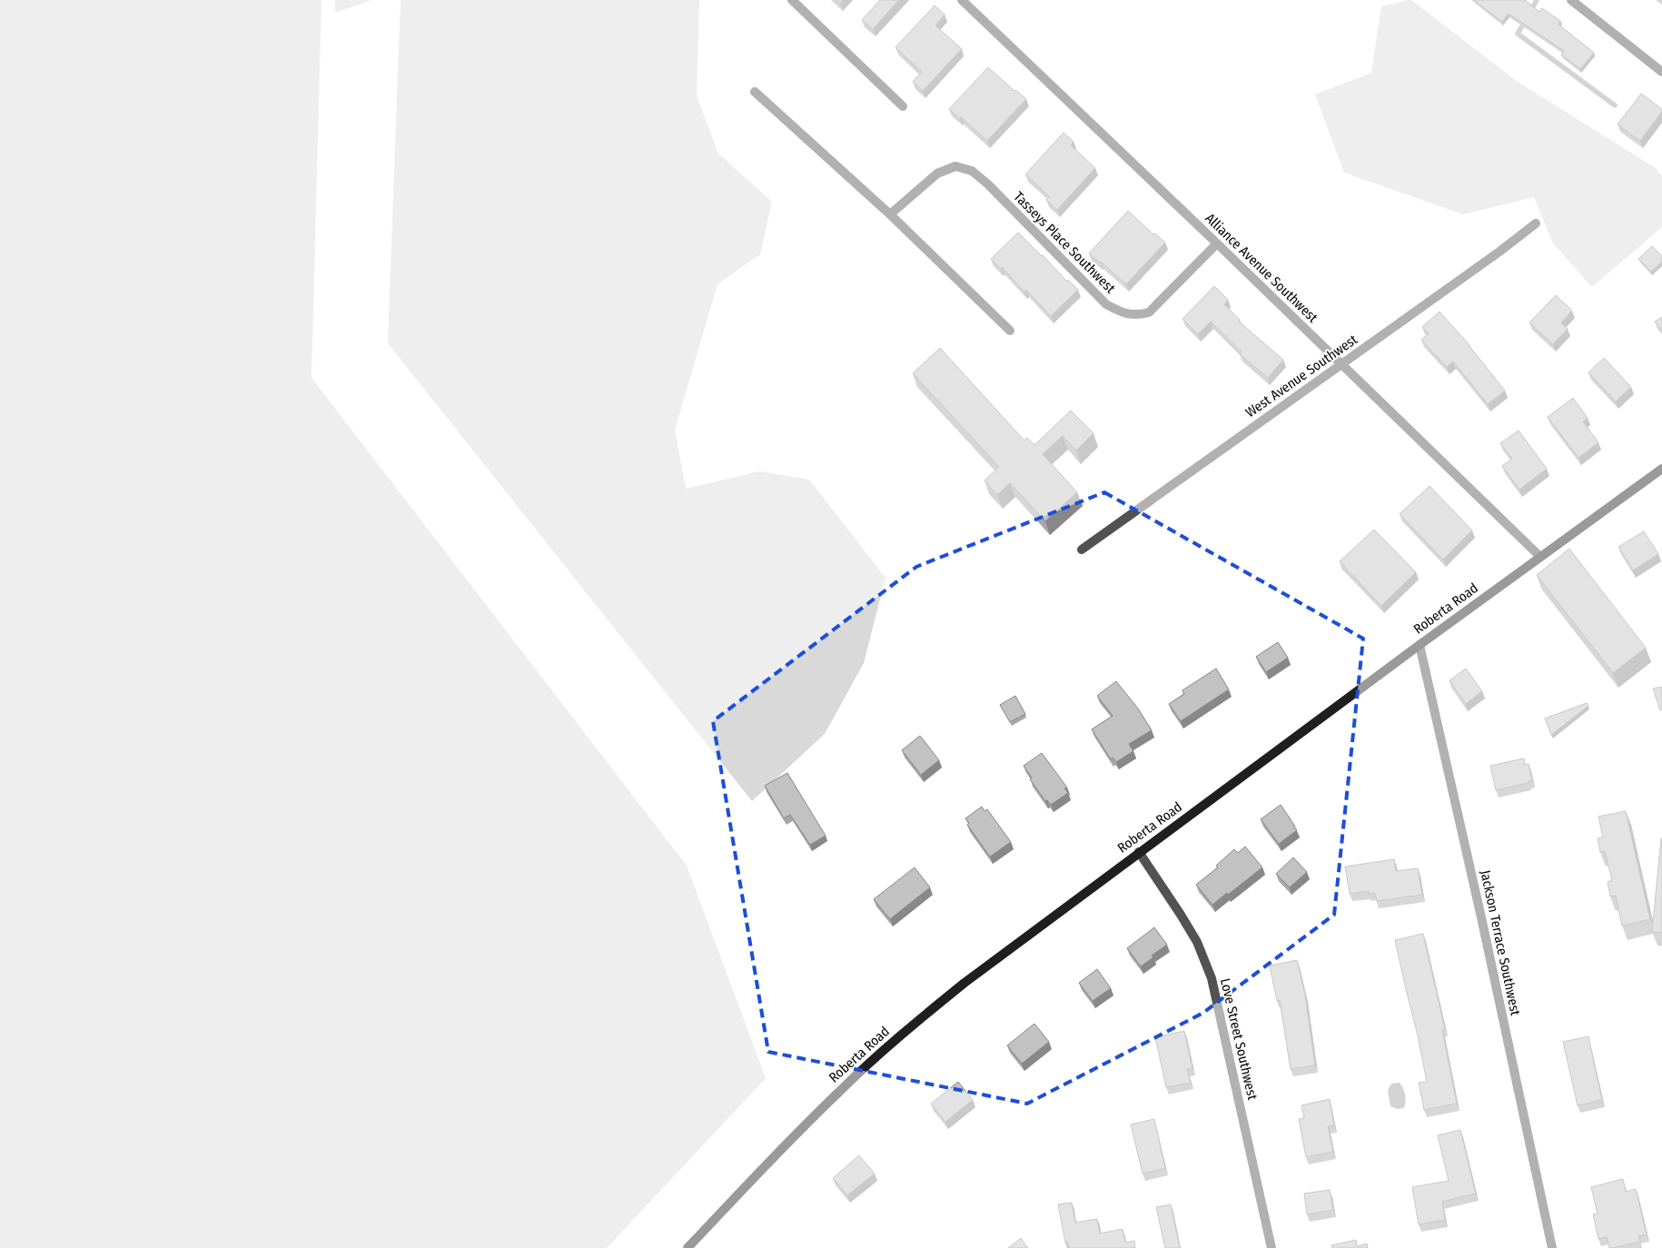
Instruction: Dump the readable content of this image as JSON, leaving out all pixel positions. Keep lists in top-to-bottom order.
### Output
{
  "streets": {
    "street": [
      "Tasseys Place Southwest",
      "Alliance Avenue Southwest",
      "West Avenue Southwest",
      "Roberta Road",
      "Jackson Terrace Southwest",
      "Love Street Southwest"
    ]
  },
  "crossings": [
    ["Tasseys Place Southwest", "Alliance Avenue Southwest"],
    ["Alliance Avenue Southwest", "West Avenue Southwest"],
    ["Alliance Avenue Southwest", "Roberta Road"],
    ["Roberta Road", "Jackson Terrace Southwest"],
    ["Roberta Road", "Love Street Southwest"]
  ]
}
